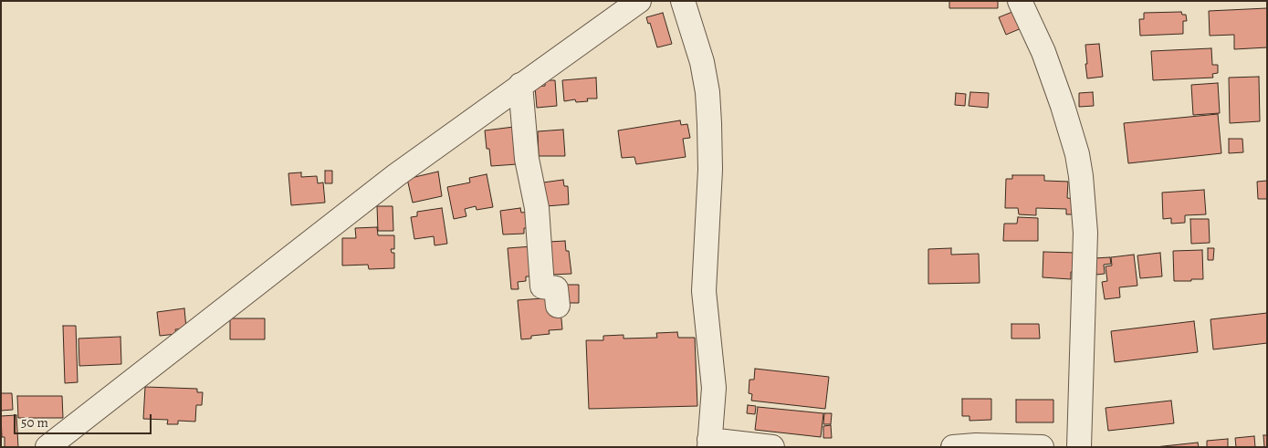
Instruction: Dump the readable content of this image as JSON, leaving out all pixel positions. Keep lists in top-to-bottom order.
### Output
{
  "scale_bar": "50 m"
}
